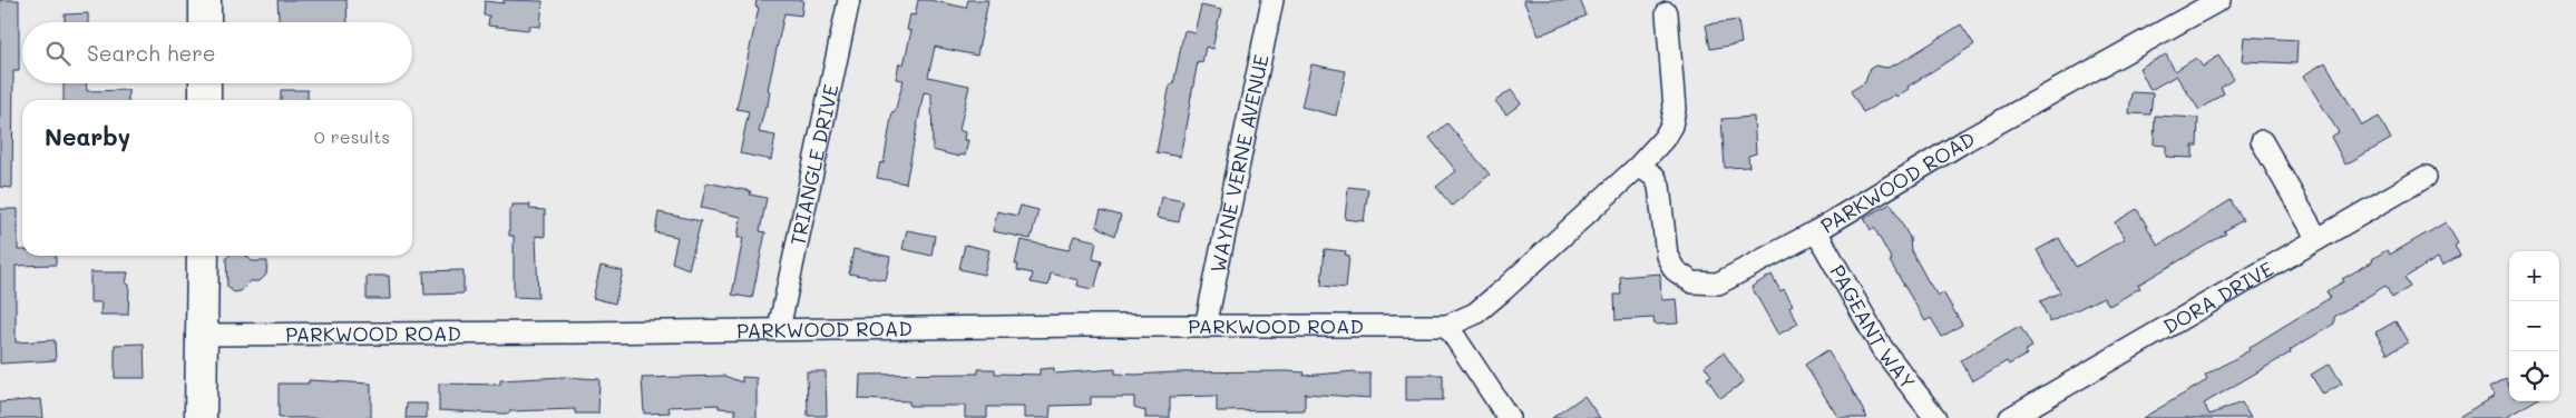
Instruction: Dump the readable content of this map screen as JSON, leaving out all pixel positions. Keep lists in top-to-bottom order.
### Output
{
  "streets": {
    "street": [
      "WAYNE VERNE AVENUE",
      "TRIANGLE DRIVE",
      "PARKWOOD ROAD",
      "DORA DRIVE",
      "PAGEANT WAY"
    ]
  },
  "crossings": [
    ["WAYNE VERNE AVENUE", "PARKWOOD ROAD"],
    ["TRIANGLE DRIVE", "PARKWOOD ROAD"],
    ["PARKWOOD ROAD", "PAGEANT WAY"]
  ],
  "page": {
    "search": "Search here",
    "heading": ["Nearby", "0 results"],
    "map_buttons": ["+", "−"]
  }
}
